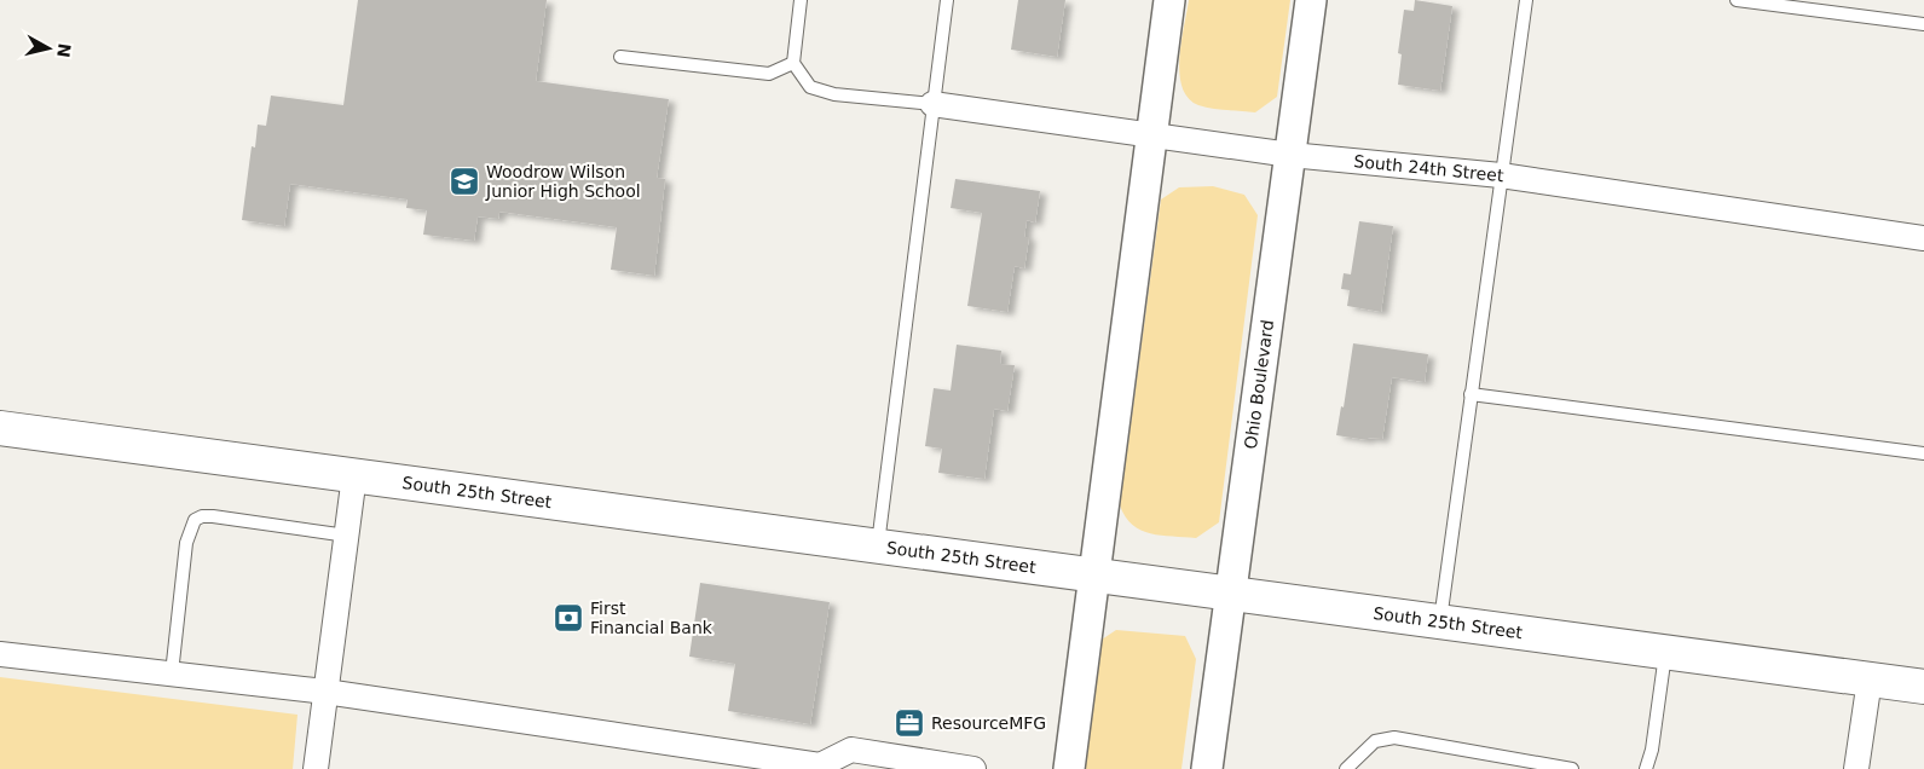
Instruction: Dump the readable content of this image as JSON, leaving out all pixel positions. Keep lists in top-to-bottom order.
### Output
{
  "streets": {
    "main road": ["South 25th Street"],
    "street": ["South 24th Street", "Ohio Boulevard"]
  },
  "crossings": [
    ["South 24th Street", "Ohio Boulevard"],
    ["Ohio Boulevard", "South 25th Street"]
  ],
  "places": {
    "school or university": ["Woodrow Wilson Junior High School"],
    "bank": ["First Financial Bank"],
    "office": ["ResourceMFG"]
  },
  "north": "right"
}
